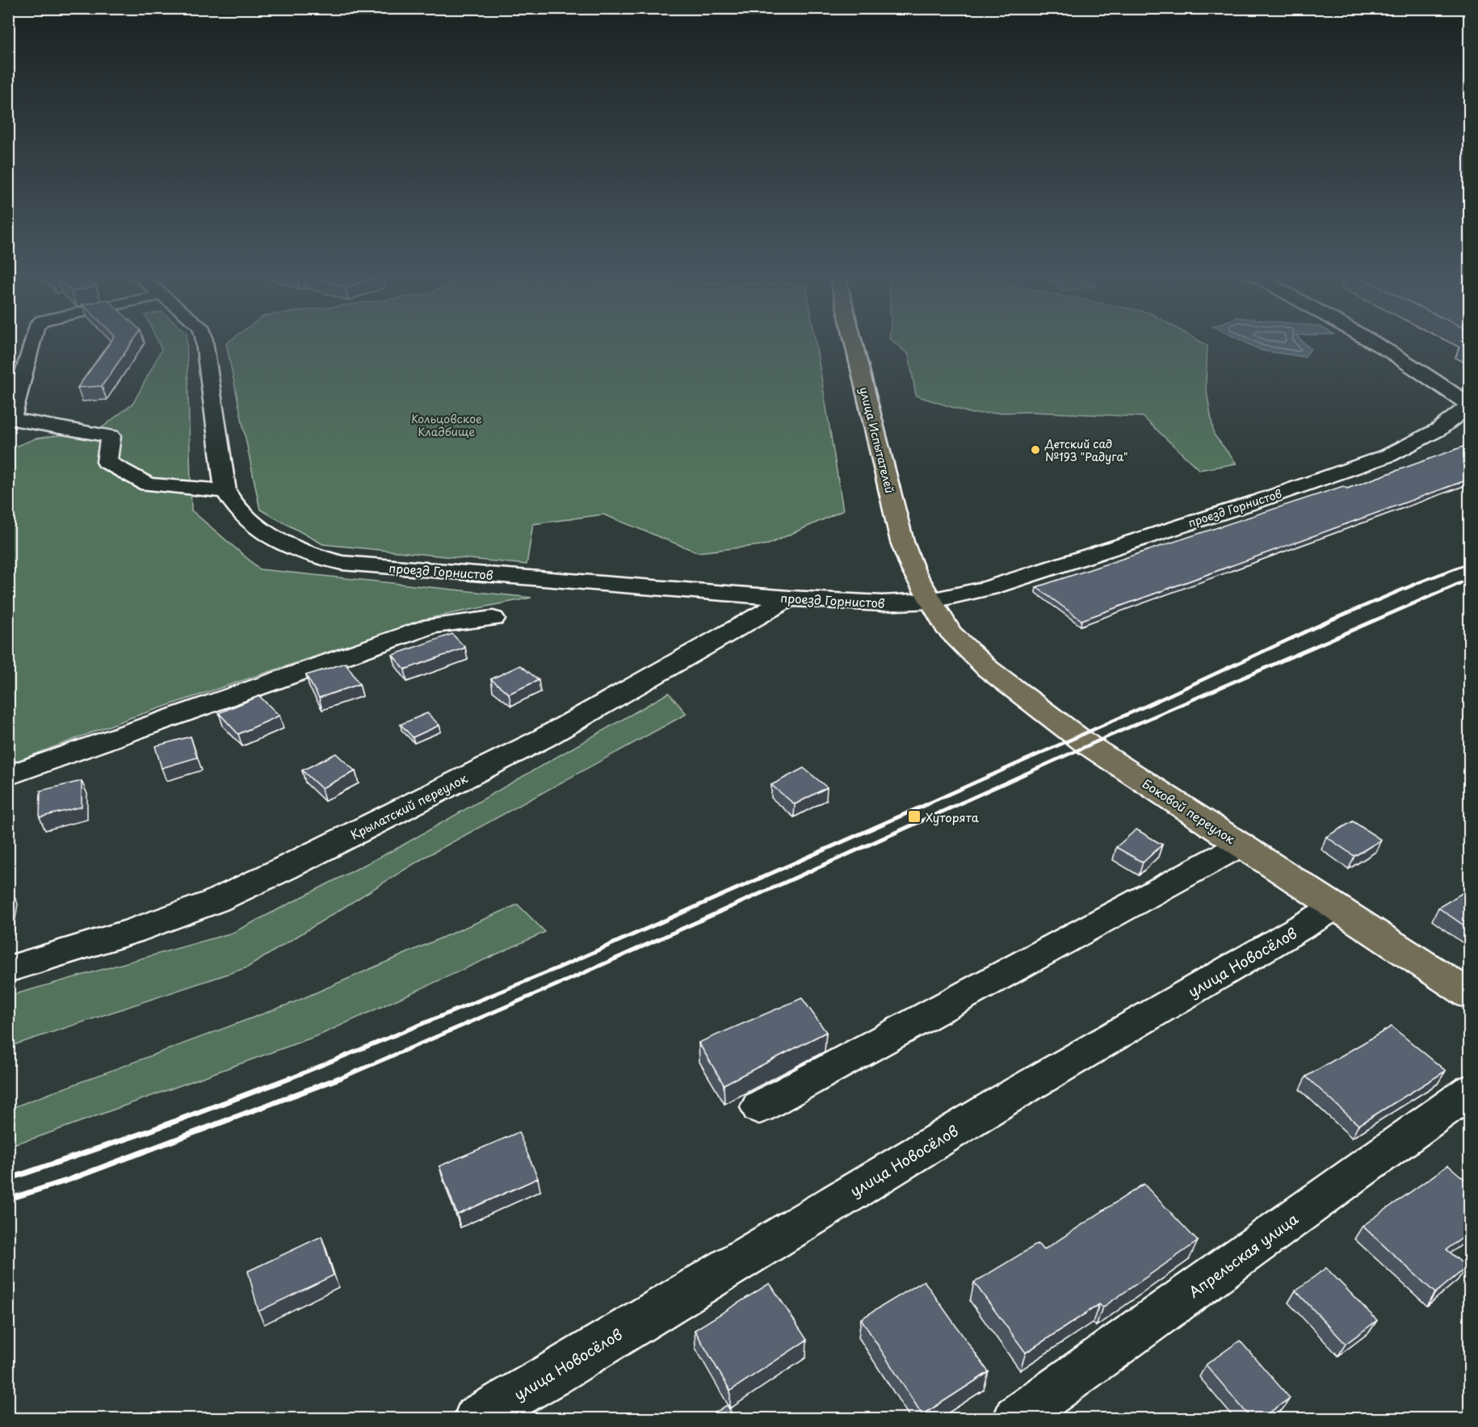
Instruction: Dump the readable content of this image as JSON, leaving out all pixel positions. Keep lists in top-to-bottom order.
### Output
{
  "streets": {
    "main road": ["улица Испытателей", "Боковой переулок"],
    "street": [
      "проезд Горнистов",
      "Крылатский переулок",
      "улица Новосёлов",
      "Апрельская улица"
    ]
  },
  "crossings": [
    ["улица Испытателей", "проезд Горнистов"],
    ["улица Испытателей", "Боковой переулок"],
    ["проезд Горнистов", "Крылатский переулок"],
    ["проезд Горнистов", "Боковой переулок"],
    ["Боковой переулок", "улица Новосёлов"]
  ],
  "parks": ["Кольцовское Кладбище"],
  "places": {
    "other": ["Детский сад №193 \"Радуга\""],
    "transit": ["Хуторята"]
  }
}
